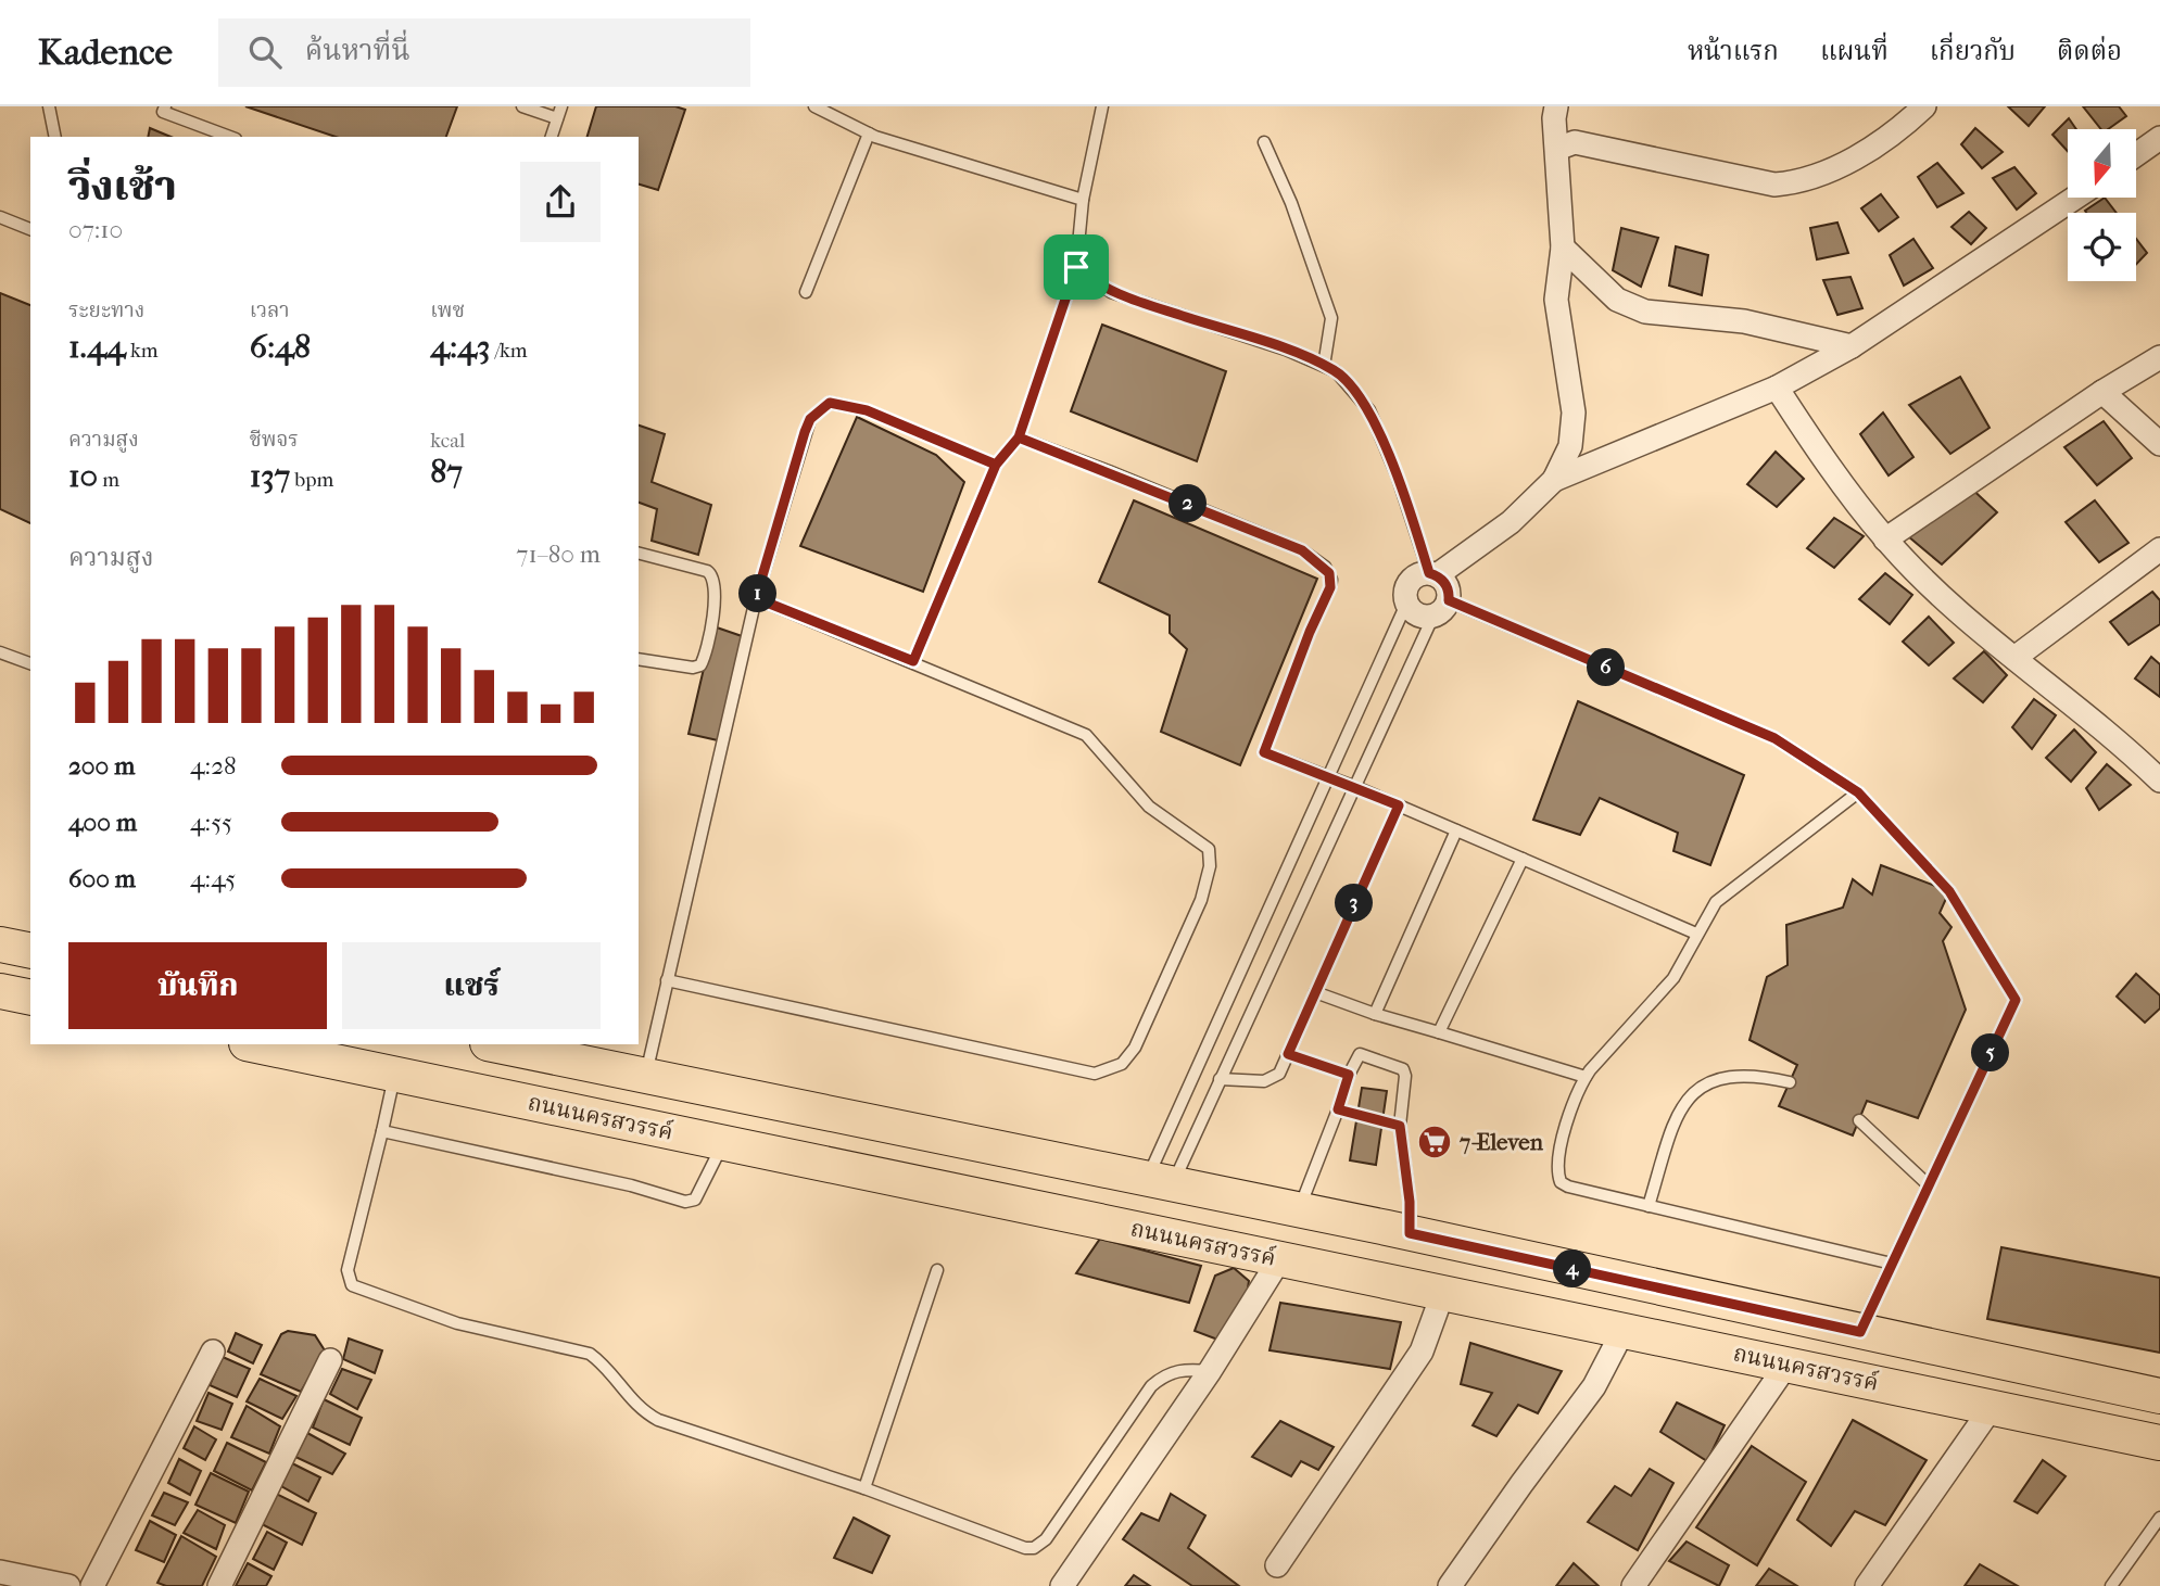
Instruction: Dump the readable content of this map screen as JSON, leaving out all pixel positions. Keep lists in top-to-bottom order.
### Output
{
  "streets": {
    "main road": ["ถนนนครสวรรค์"]
  },
  "places": {
    "supermarket": ["7-Eleven"]
  },
  "north": "bottom",
  "page": {
    "header": "Kadence",
    "search": "ค้นหาที่นี่",
    "nav": [
      "หน้าแรก",
      "แผนที่",
      "เกี่ยวกับ",
      "ติดต่อ"
    ],
    "heading": ["วิ่งเช้า", "07:10"],
    "stats": [
      ["ระยะทาง", "1.44 km"],
      ["เวลา", "6:48"],
      ["เพซ", "4:43 /km"],
      ["ความสูง", "10 m"],
      ["ชีพจร", "137 bpm"],
      ["kcal", "87"]
    ],
    "pins": [
      "2",
      "1",
      "6",
      "3",
      "5",
      "4"
    ],
    "chart": ["ความสูง", "71–80 m"],
    "list": [
      {
        "name": "200 m",
        "note": "4:28"
      },
      {
        "name": "400 m",
        "note": "4:55"
      },
      {
        "name": "600 m",
        "note": "4:45"
      }
    ],
    "buttons": ["บันทึก", "แชร์"]
  }
}
